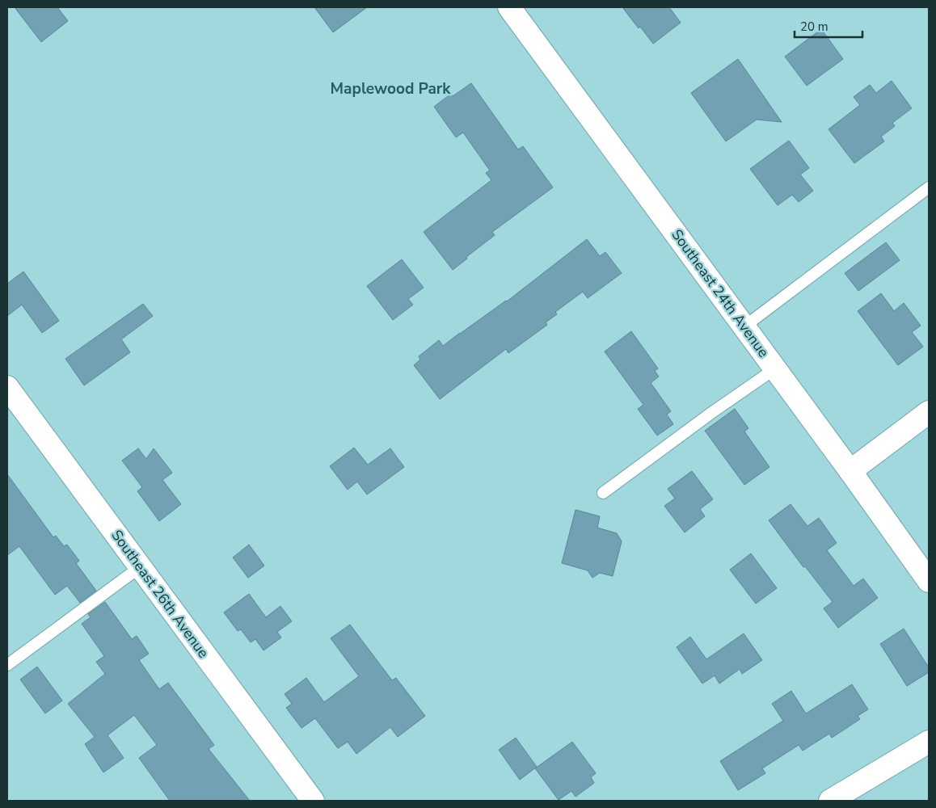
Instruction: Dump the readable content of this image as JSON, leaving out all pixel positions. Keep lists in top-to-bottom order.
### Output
{
  "streets": {
    "street": ["Southeast 24th Avenue", "Southeast 26th Avenue"]
  },
  "districts": ["Maplewood Park"],
  "scale_bar": "20 m"
}
